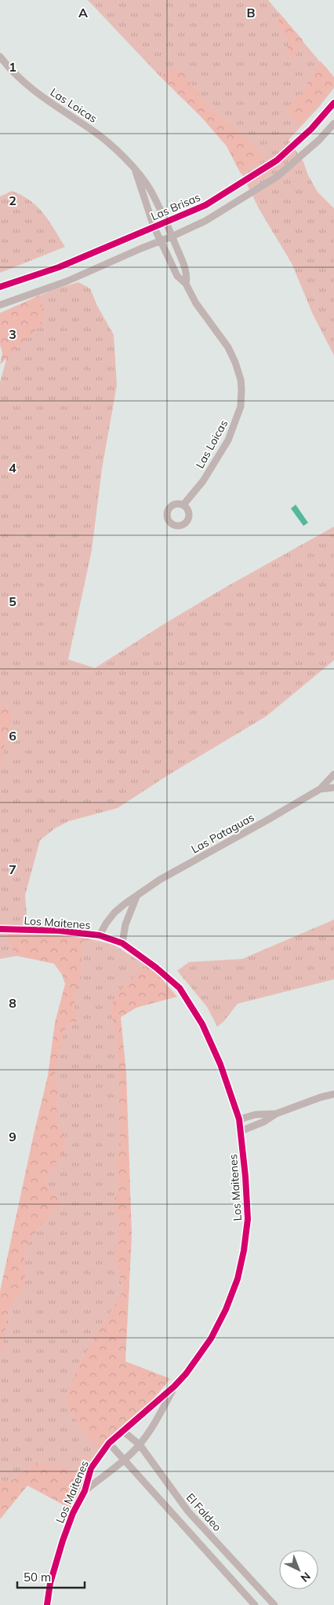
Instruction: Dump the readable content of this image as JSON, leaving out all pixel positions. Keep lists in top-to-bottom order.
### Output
{
  "streets": {
    "street": [
      "Las Loicas",
      "Las Brisas",
      "Las Pataguas",
      "Los Maitenes",
      "El Faldeo"
    ]
  },
  "crossings": [
    ["Las Loicas", "Las Brisas"],
    ["Las Pataguas", "Los Maitenes"],
    ["Los Maitenes", "El Faldeo"]
  ],
  "scale_bar": "50 m",
  "north": "bottom right",
  "grid": {
    "columns": ["A", "B"],
    "rows": [
      "1",
      "2",
      "3",
      "4",
      "5",
      "6",
      "7",
      "8",
      "9"
    ]
  }
}
